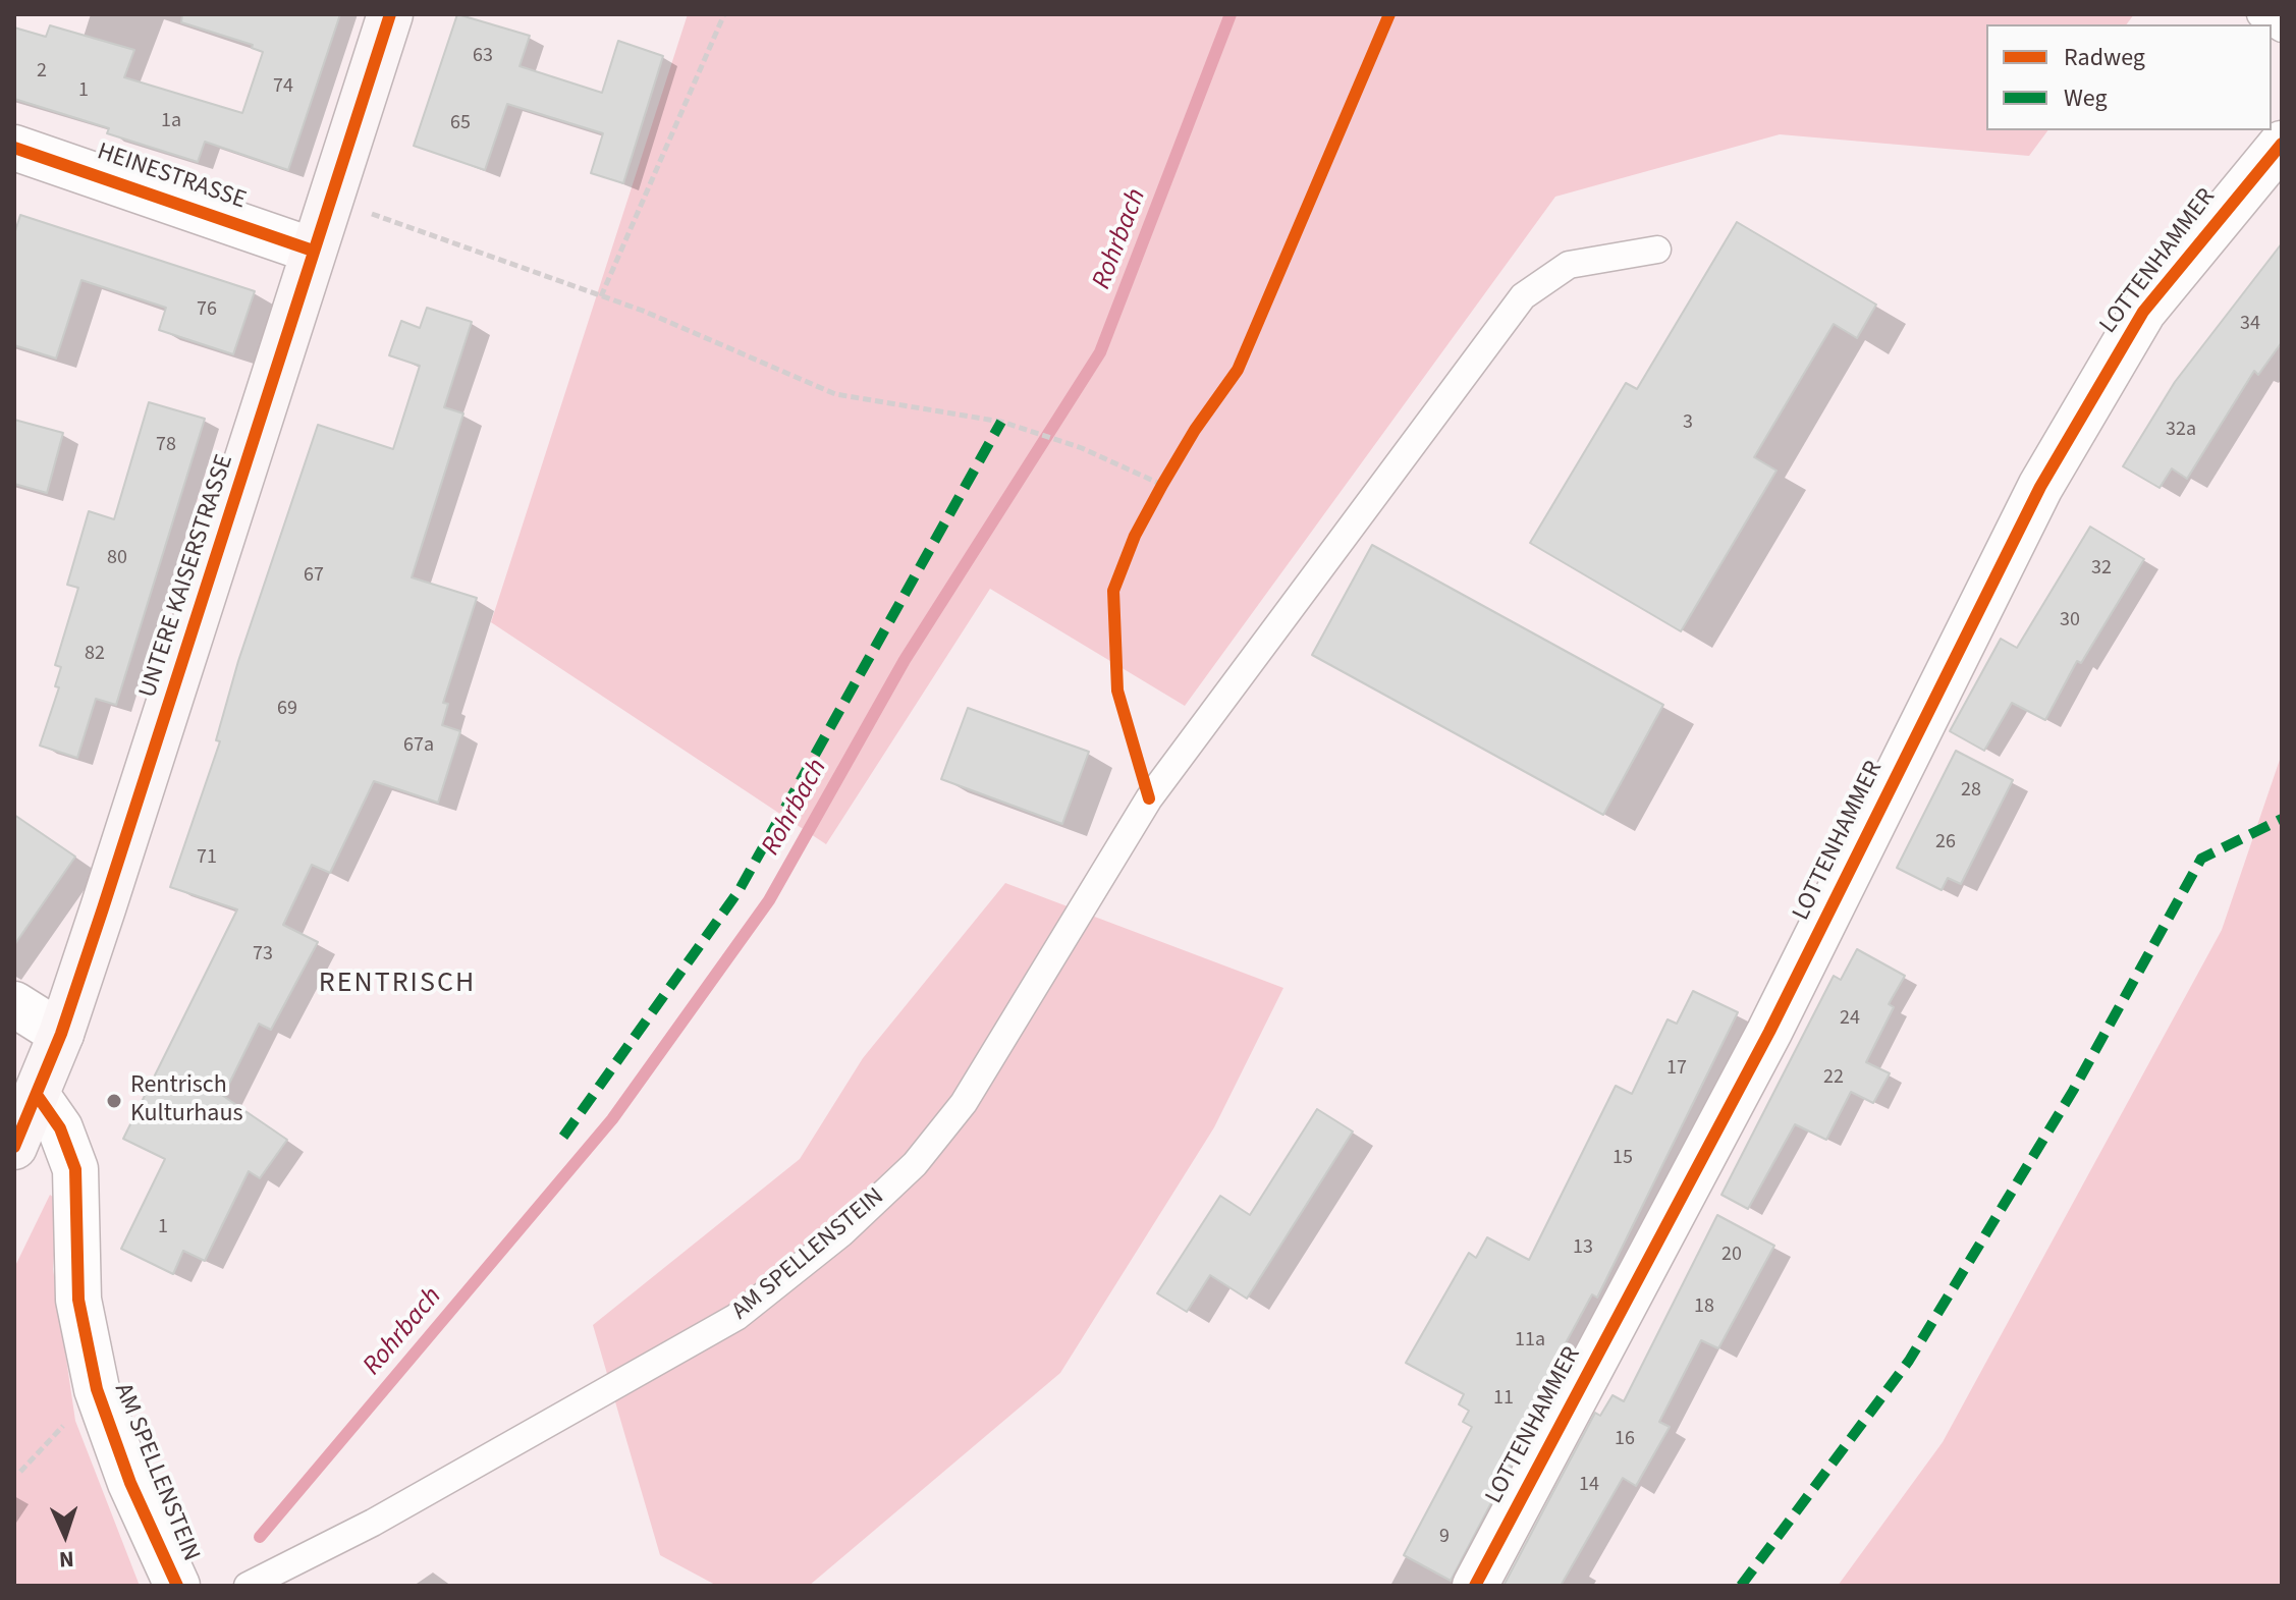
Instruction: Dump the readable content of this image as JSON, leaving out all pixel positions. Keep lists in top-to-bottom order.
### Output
{
  "streets": {
    "main road": ["UNTERE KAISERSTRASSE"],
    "street": ["HEINESTRASSE", "LOTTENHAMMER", "AM SPELLENSTEIN"]
  },
  "crossings": [
    ["HEINESTRASSE", "UNTERE KAISERSTRASSE"],
    ["UNTERE KAISERSTRASSE", "AM SPELLENSTEIN"]
  ],
  "districts": ["RENTRISCH"],
  "water": ["Rohrbach"],
  "places": ["Rentrisch Kulturhaus"],
  "house_numbers": [
    "63",
    "2",
    "74",
    "1",
    "1a",
    "65",
    "76",
    "34",
    "3",
    "32a",
    "78",
    "80",
    "32",
    "67",
    "30",
    "82",
    "69",
    "67a",
    "28",
    "26",
    "71",
    "73",
    "24",
    "17",
    "22",
    "15",
    "1",
    "13",
    "20",
    "18",
    "11a",
    "11",
    "16",
    "14",
    "9"
  ],
  "legend": ["Radweg", "Weg"],
  "north": "bottom"
}
